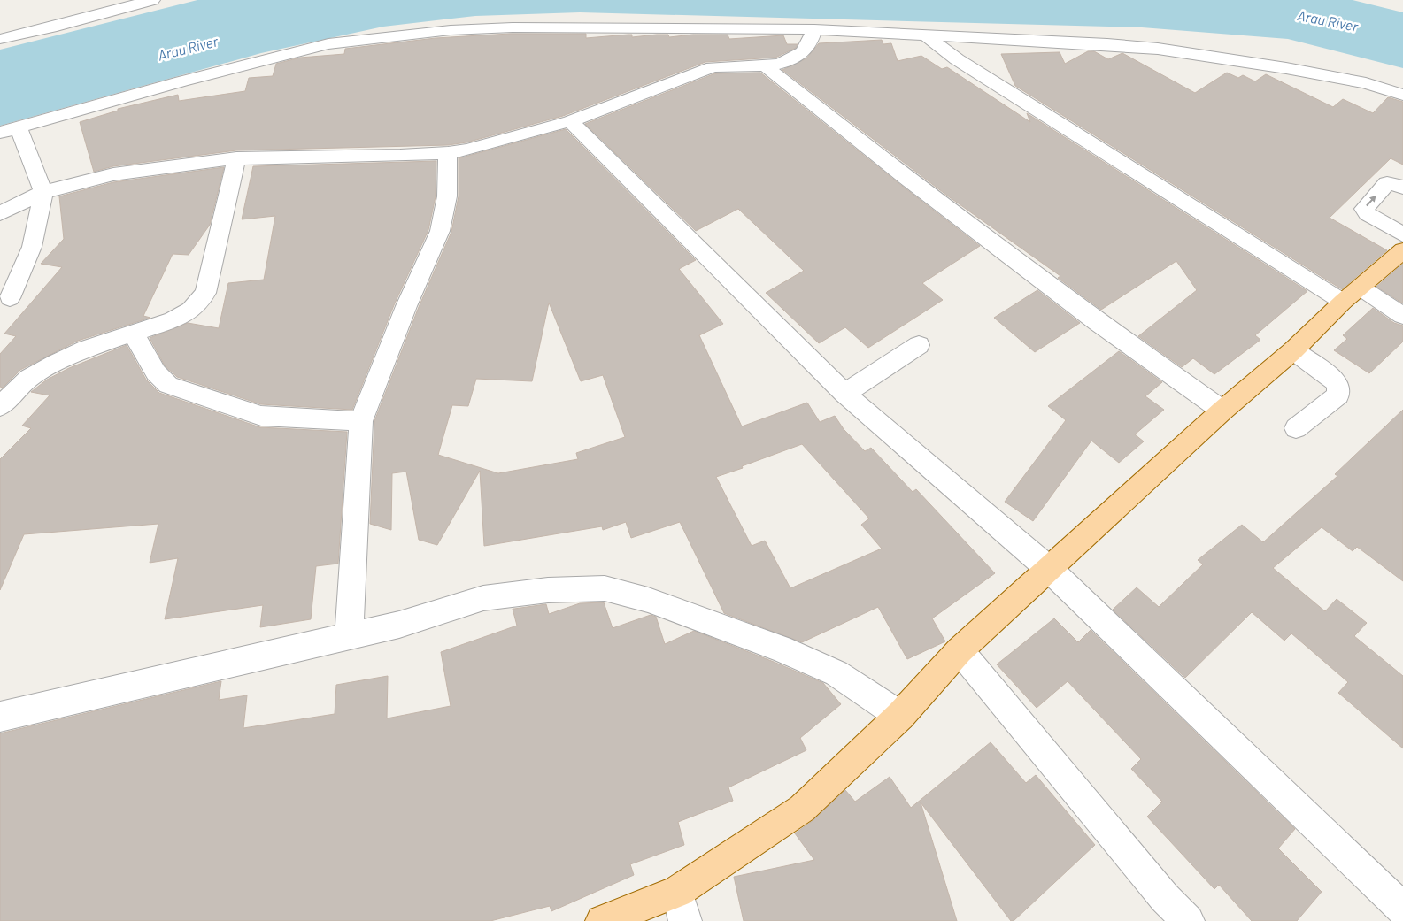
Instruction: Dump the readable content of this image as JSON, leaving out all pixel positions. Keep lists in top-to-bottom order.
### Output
{
  "water": ["Arau River"]
}
